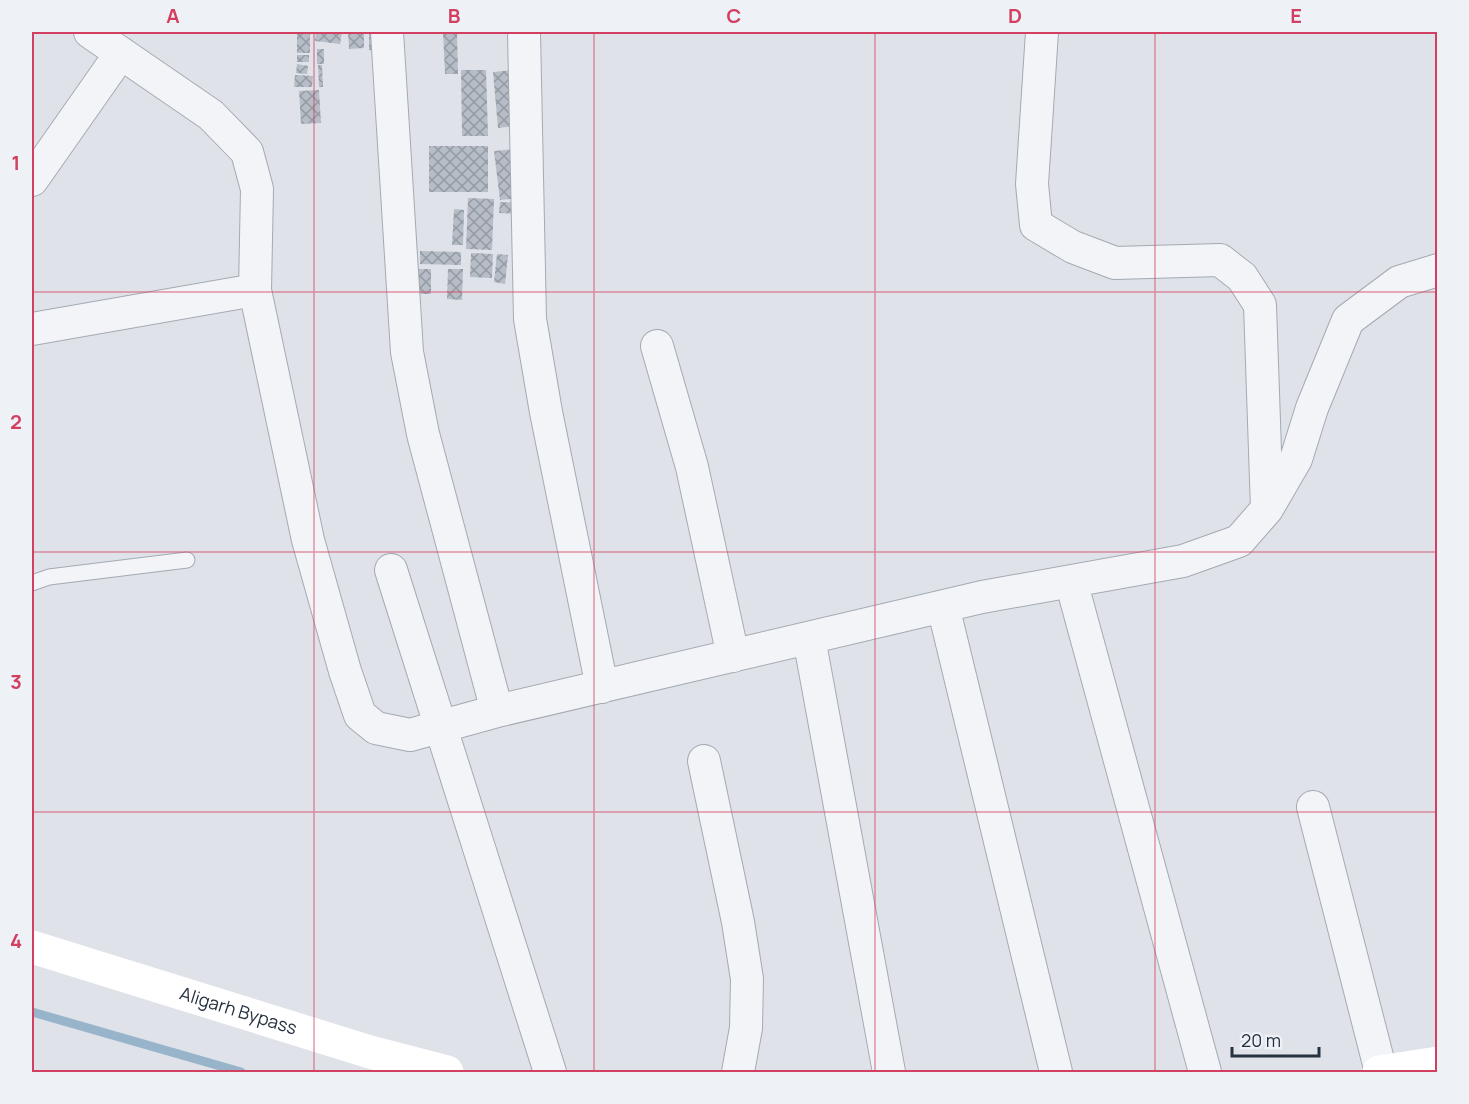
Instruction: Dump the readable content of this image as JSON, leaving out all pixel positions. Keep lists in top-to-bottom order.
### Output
{
  "streets": {
    "main road": ["Aligarh Bypass"]
  },
  "scale_bar": "20 m",
  "grid": {
    "columns": [
      "A",
      "B",
      "C",
      "D",
      "E"
    ],
    "rows": [
      "1",
      "2",
      "3",
      "4"
    ]
  }
}
